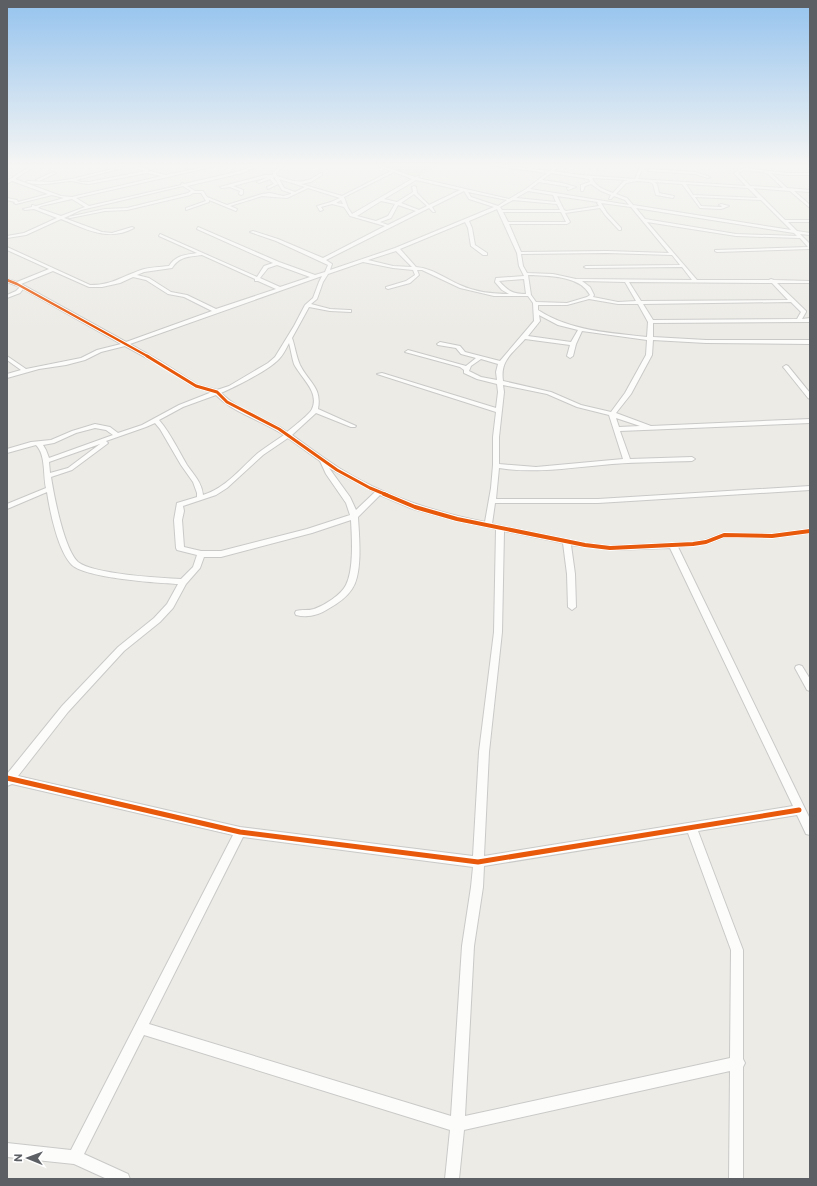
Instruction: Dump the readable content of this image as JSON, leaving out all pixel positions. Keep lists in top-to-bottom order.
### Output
{
  "north": "left"
}
